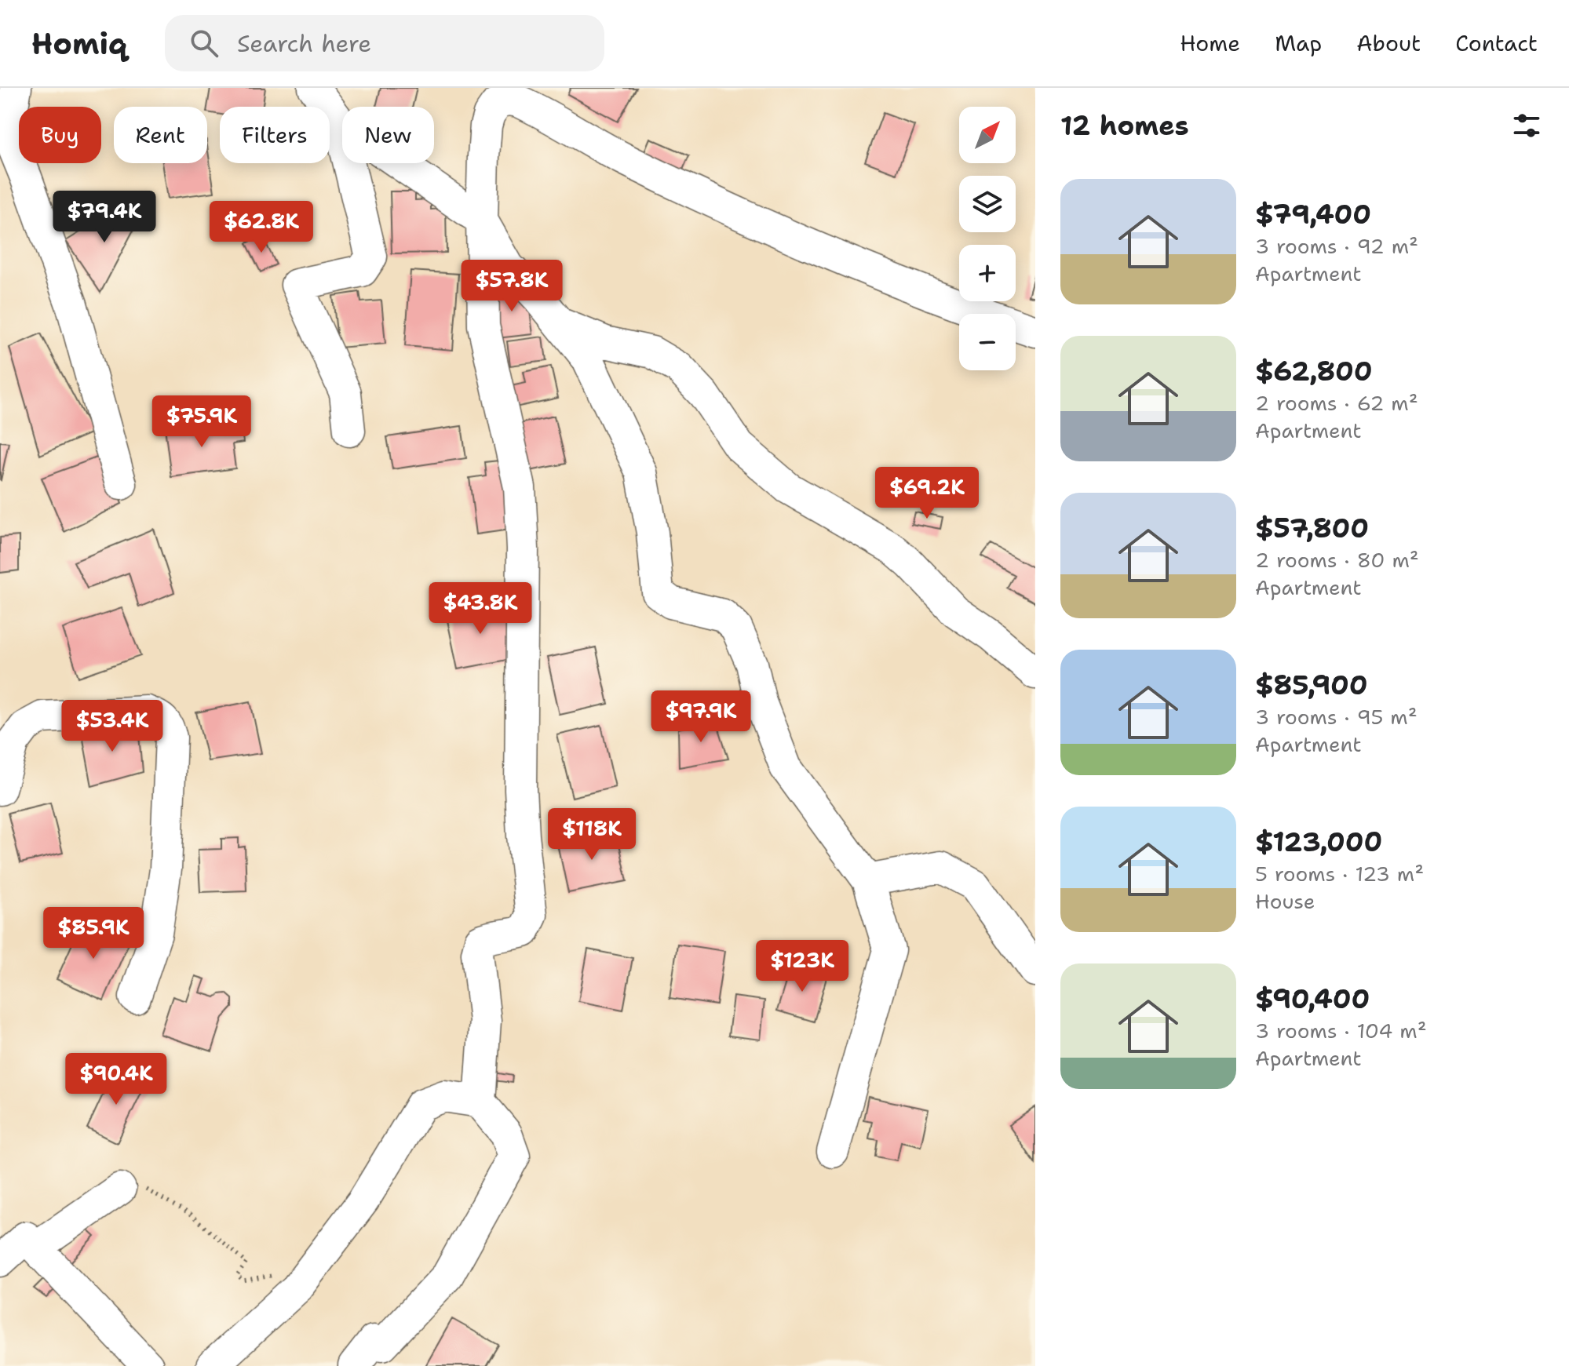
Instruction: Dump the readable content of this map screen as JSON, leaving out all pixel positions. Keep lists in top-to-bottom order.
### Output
{
  "north": "top right",
  "page": {
    "header": "Homiq",
    "search": "Search here",
    "nav": [
      "Home",
      "Map",
      "About",
      "Contact"
    ],
    "heading": "12 homes",
    "map_buttons": ["+", "−"],
    "chip": [
      "Buy",
      "Rent",
      "Filters",
      "New"
    ],
    "list": [
      {
        "name": "$79,400",
        "note": "3 rooms · 92 m² · Apartment"
      },
      {
        "name": "$62,800",
        "note": "2 rooms · 62 m² · Apartment"
      },
      {
        "name": "$57,800",
        "note": "2 rooms · 80 m² · Apartment"
      },
      {
        "name": "$85,900",
        "note": "3 rooms · 95 m² · Apartment"
      },
      {
        "name": "$123,000",
        "note": "5 rooms · 123 m² · House"
      },
      {
        "name": "$90,400",
        "note": "3 rooms · 104 m² · Apartment"
      }
    ],
    "price": [
      "$79.4K",
      "$62.8K",
      "$57.8K",
      "$75.9K",
      "$69.2K",
      "$43.8K",
      "$97.9K",
      "$53.4K",
      "$118K",
      "$85.9K",
      "$123K",
      "$90.4K"
    ]
  }
}
